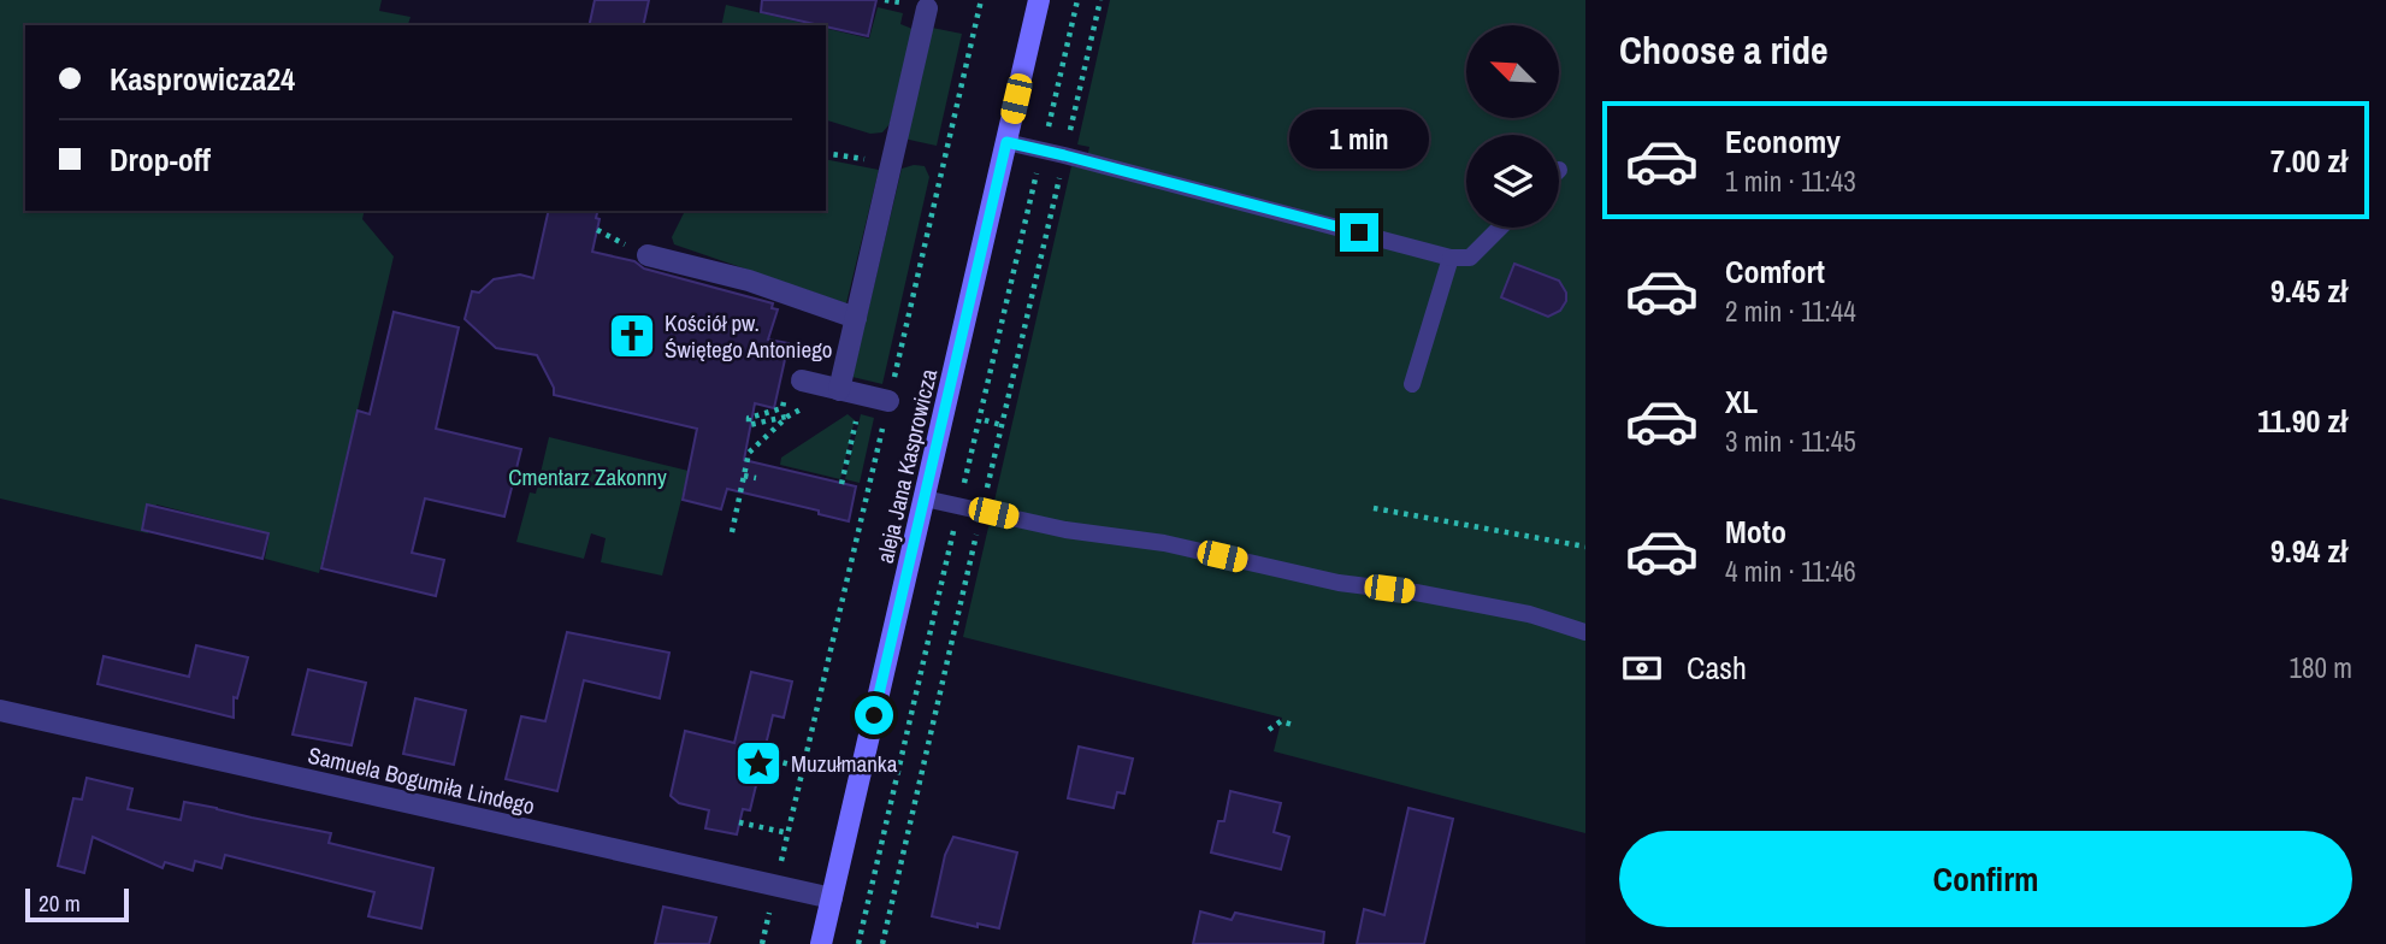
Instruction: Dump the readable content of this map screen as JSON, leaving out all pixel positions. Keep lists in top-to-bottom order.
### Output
{
  "streets": {
    "street": ["aleja Jana Kasprowicza", "Samuela Bogumiła Lindego"]
  },
  "crossings": [
    ["aleja Jana Kasprowicza", "Samuela Bogumiła Lindego"]
  ],
  "parks": ["Cmentarz Zakonny"],
  "places": {
    "church": ["Kościół pw. Świętego Antoniego"],
    "place": ["Muzułmanka"]
  },
  "scale_bar": "20 m",
  "north": "top left",
  "page": {
    "heading": "Choose a ride",
    "banner": ["Kasprowicza24", "Drop-off"],
    "list": [
      {
        "name": "Economy",
        "note": "1 min · 11:43",
        "value": "7.00 zł"
      },
      {
        "name": "Comfort",
        "note": "2 min · 11:44",
        "value": "9.45 zł"
      },
      {
        "name": "XL",
        "note": "3 min · 11:45",
        "value": "11.90 zł"
      },
      {
        "name": "Moto",
        "note": "4 min · 11:46",
        "value": "9.94 zł"
      }
    ],
    "bubble": "1 min",
    "pay": ["Cash", "180 m"],
    "buttons": "Confirm",
    "scale": "20 m"
  }
}
